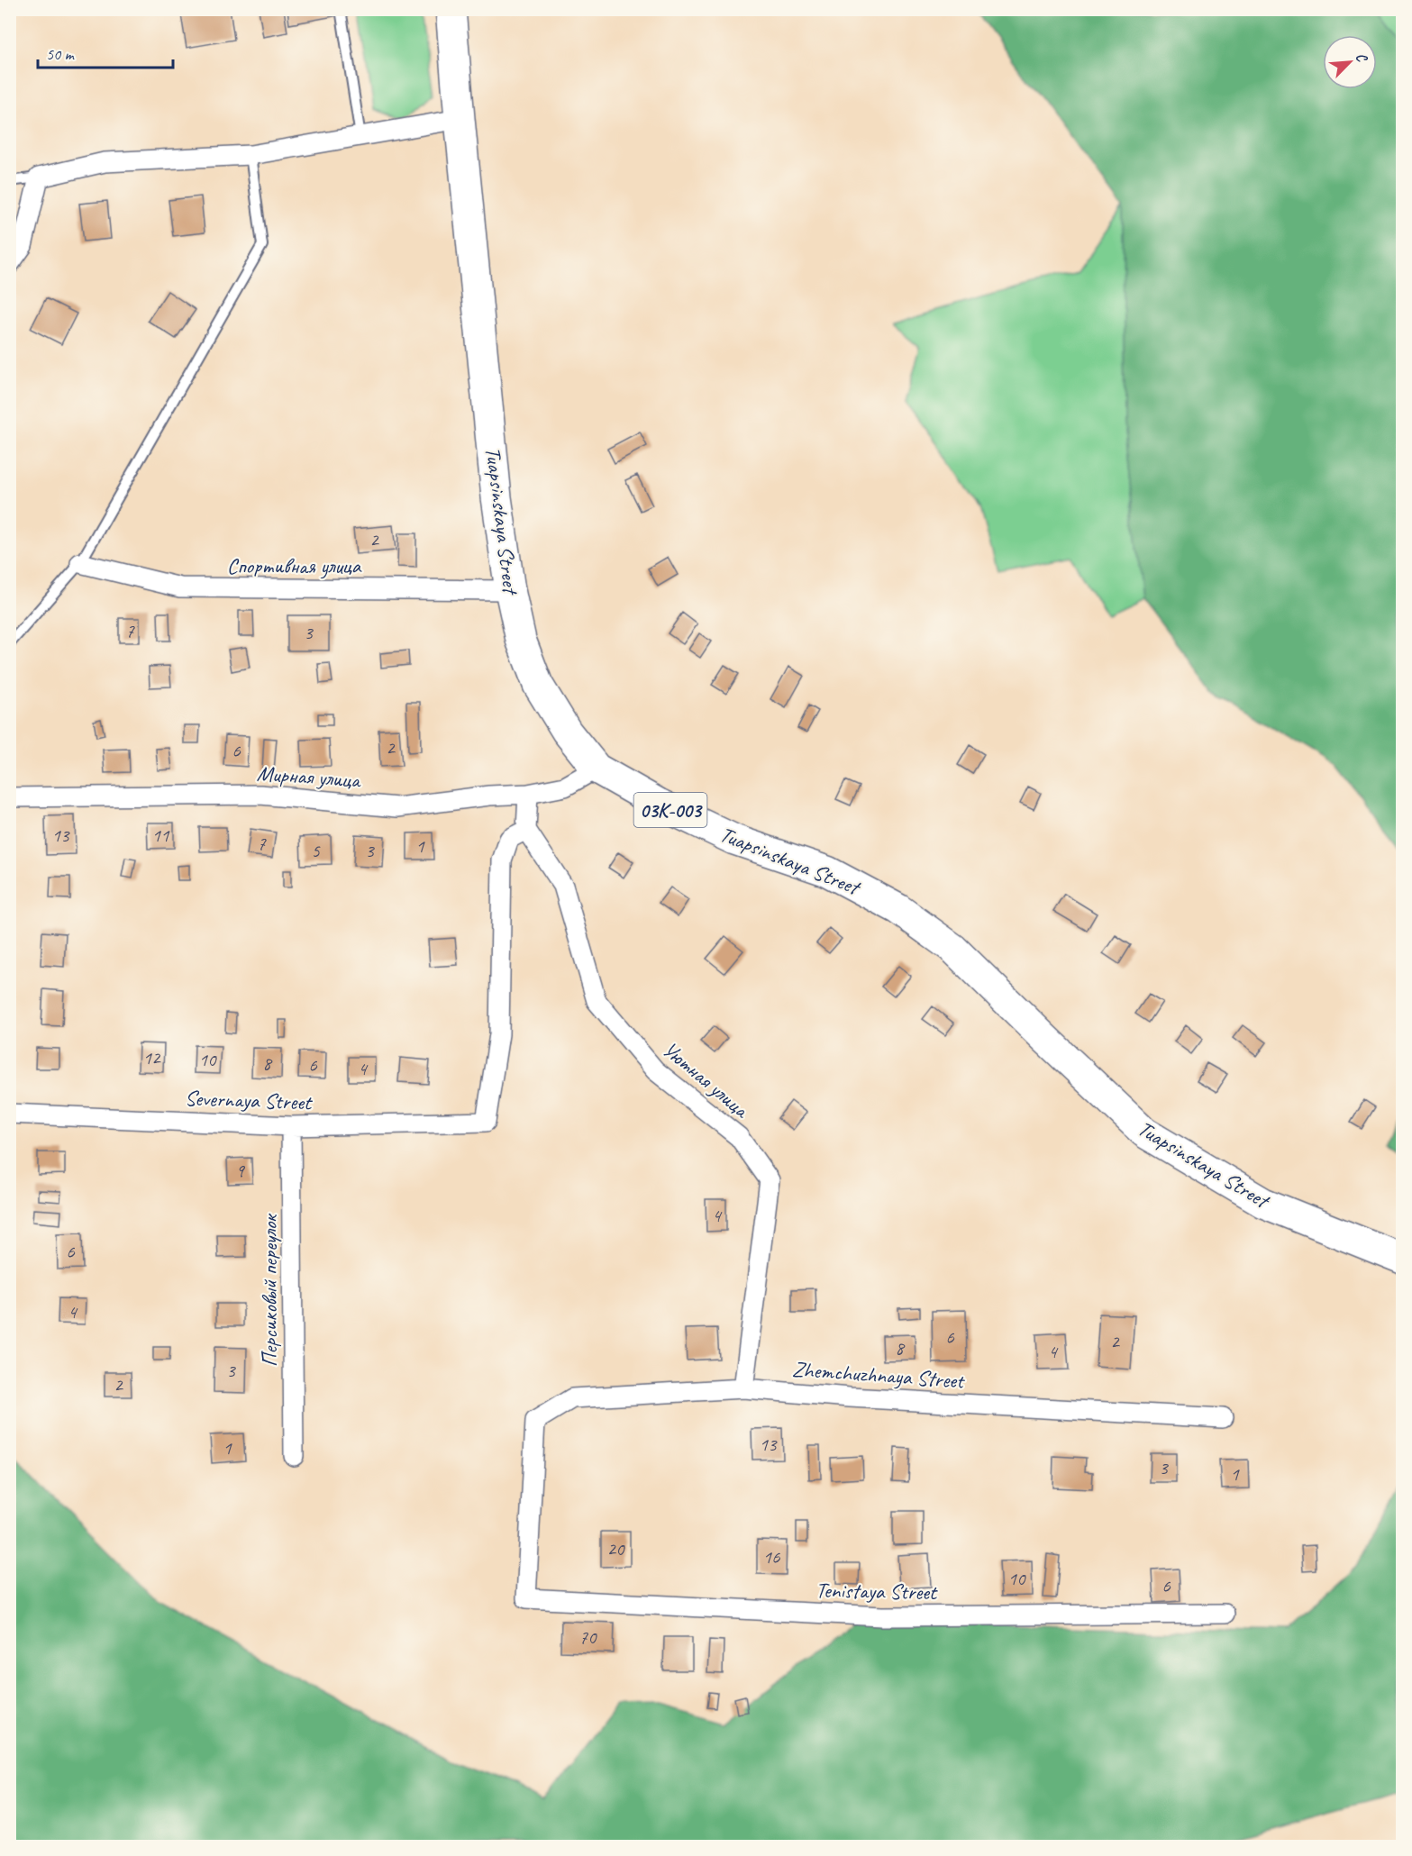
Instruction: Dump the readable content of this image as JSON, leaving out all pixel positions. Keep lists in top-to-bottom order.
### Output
{
  "streets": {
    "main road": ["Tuapsinskaya Street", "03К-003"],
    "street": [
      "Спортивная улица",
      "Мирная улица",
      "Уютная улица",
      "Severnaya Street",
      "Персиковый переулок",
      "Zhemchuzhnaya Street",
      "Tenistaya Street"
    ]
  },
  "crossings": [
    ["Tuapsinskaya Street", "Спортивная улица"],
    ["Tuapsinskaya Street", "Мирная улица"],
    ["Уютная улица", "Severnaya Street"],
    ["Уютная улица", "Zhemchuzhnaya Street"],
    ["Severnaya Street", "Персиковый переулок"],
    ["Zhemchuzhnaya Street", "Tenistaya Street"]
  ],
  "house_numbers": [
    "2",
    "7",
    "3",
    "2",
    "6",
    "13",
    "11",
    "7",
    "1",
    "5",
    "3",
    "12",
    "10",
    "8",
    "6",
    "4",
    "9",
    "4",
    "6",
    "4",
    "6",
    "2",
    "8",
    "4",
    "3",
    "2",
    "13",
    "1",
    "3",
    "1",
    "20",
    "16",
    "10",
    "6",
    "70"
  ],
  "scale_bar": "50 m",
  "north": "top right"
}
